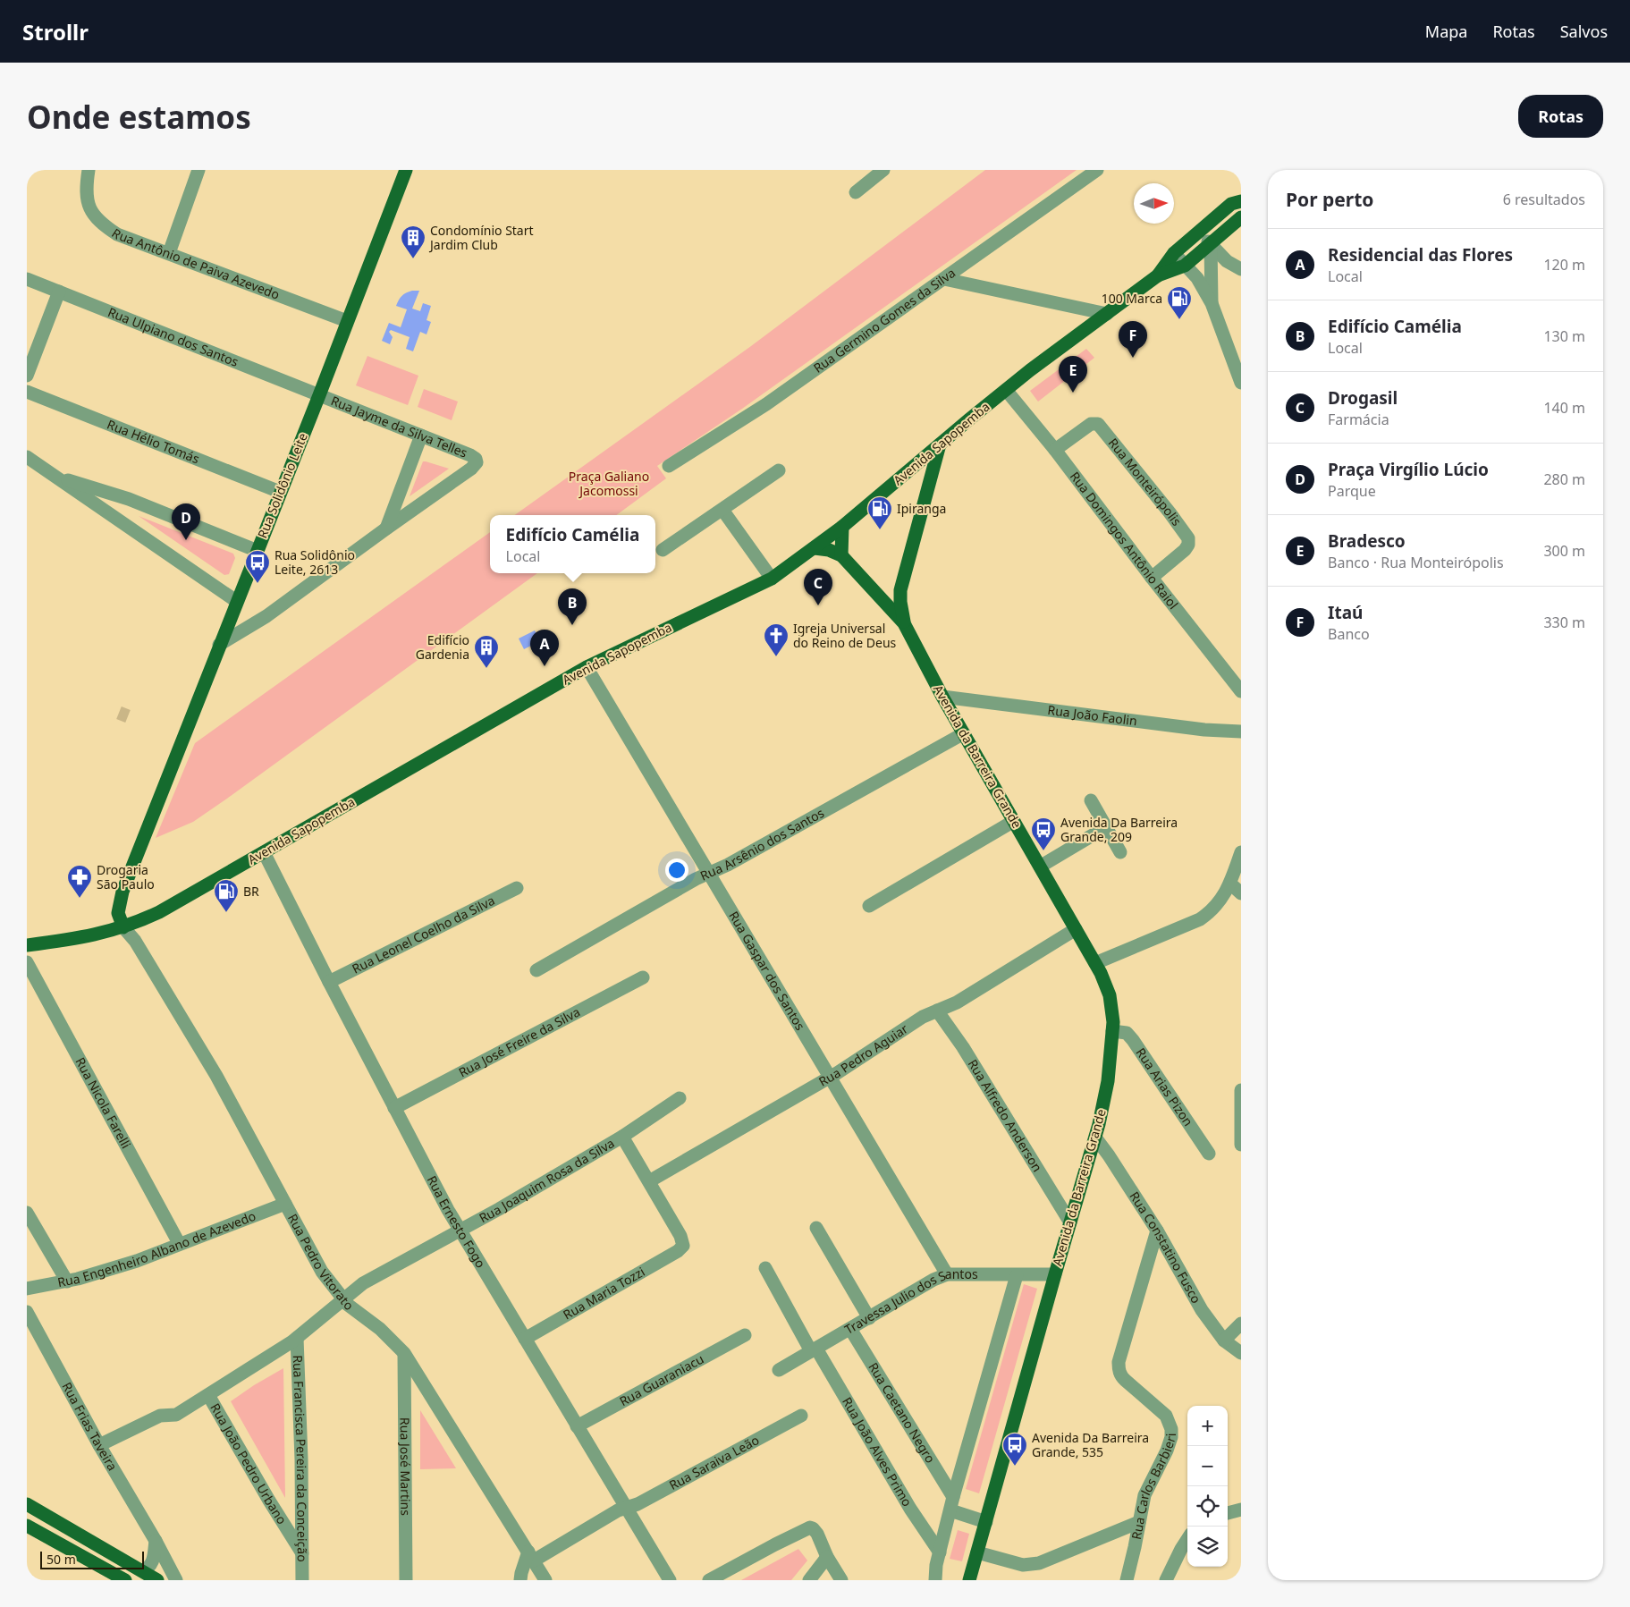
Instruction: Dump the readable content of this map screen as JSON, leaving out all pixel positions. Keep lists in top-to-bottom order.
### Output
{
  "streets": {
    "main road": ["Avenida Sapopemba", "Rua Solidônio Leite", "Avenida da Barreira Grande"],
    "street": [
      "Rua Antônio de Paiva Azevedo",
      "Rua Germino Gomes da Silva",
      "Rua Ulpiano dos Santos",
      "Rua Jayme da Silva Telles",
      "Rua Hélio Tomás",
      "Rua Monteirópolis",
      "Rua Domingos Antônio Raiol",
      "Rua João Faolin",
      "Rua Arsênio dos Santos",
      "Rua Leonel Coelho da Silva",
      "Rua Gaspar dos Santos",
      "Rua José Freire da Silva",
      "Rua Pedro Aguiar",
      "Rua Arias Pizon",
      "Rua Nicola Farelli",
      "Rua Alfredo Anderson",
      "Rua Joaquim Rosa da Silva",
      "Rua Ernesto Fogo",
      "Rua Engenheiro Albano de Azevedo",
      "Rua Constatino Fusco",
      "Rua Pedro Vitorato",
      "Rua Maria Tozzi",
      "Travessa Julio dos Santos",
      "Rua Guaraniacu",
      "Rua Caetano Negro",
      "Rua Frias Taveira",
      "Rua João Alves Primo",
      "Rua Francisca Pereira da Conceição",
      "Rua Saraiva Leão",
      "Rua João Pedro Urbano",
      "Rua José Martins",
      "Rua Carlos Barbieri"
    ]
  },
  "crossings": [
    ["Rua Antônio de Paiva Azevedo", "Rua Solidônio Leite"],
    ["Rua Ulpiano dos Santos", "Rua Jayme da Silva Telles"],
    ["Rua Ulpiano dos Santos", "Rua Solidônio Leite"],
    ["Rua Jayme da Silva Telles", "Rua Solidônio Leite"],
    ["Rua Hélio Tomás", "Rua Solidônio Leite"],
    ["Avenida Sapopemba", "Rua Solidônio Leite"],
    ["Avenida Sapopemba", "Rua Domingos Antônio Raiol"],
    ["Avenida Sapopemba", "Avenida da Barreira Grande"],
    ["Avenida Sapopemba", "Rua Gaspar dos Santos"],
    ["Avenida Sapopemba", "Rua Ernesto Fogo"],
    ["Avenida Sapopemba", "Rua Pedro Vitorato"],
    ["Rua Monteirópolis", "Rua Domingos Antônio Raiol"],
    ["Rua Solidônio Leite", "Rua Pedro Vitorato"],
    ["Rua João Faolin", "Avenida da Barreira Grande"],
    ["Avenida da Barreira Grande", "Rua Arsênio dos Santos"],
    ["Avenida da Barreira Grande", "Rua Pedro Aguiar"],
    ["Avenida da Barreira Grande", "Rua Arias Pizon"],
    ["Avenida da Barreira Grande", "Rua Alfredo Anderson"],
    ["Avenida da Barreira Grande", "Rua Constatino Fusco"],
    ["Avenida da Barreira Grande", "Travessa Julio dos Santos"],
    ["Rua Arsênio dos Santos", "Rua Gaspar dos Santos"],
    ["Rua Leonel Coelho da Silva", "Rua Ernesto Fogo"],
    ["Rua Gaspar dos Santos", "Rua Pedro Aguiar"],
    ["Rua Gaspar dos Santos", "Travessa Julio dos Santos"],
    ["Rua José Freire da Silva", "Rua Ernesto Fogo"],
    ["Rua Pedro Aguiar", "Rua Alfredo Anderson"],
    ["Rua Pedro Aguiar", "Rua Maria Tozzi"],
    ["Rua Nicola Farelli", "Rua Engenheiro Albano de Azevedo"],
    ["Rua Joaquim Rosa da Silva", "Rua Ernesto Fogo"],
    ["Rua Joaquim Rosa da Silva", "Rua Pedro Vitorato"],
    ["Rua Joaquim Rosa da Silva", "Rua Frias Taveira"],
    ["Rua Joaquim Rosa da Silva", "Rua Francisca Pereira da Conceição"],
    ["Rua Joaquim Rosa da Silva", "Rua João Pedro Urbano"],
    ["Rua Ernesto Fogo", "Rua Maria Tozzi"],
    ["Rua Ernesto Fogo", "Rua Guaraniacu"],
    ["Rua Ernesto Fogo", "Rua Saraiva Leão"],
    ["Rua Engenheiro Albano de Azevedo", "Rua Pedro Vitorato"],
    ["Rua Constatino Fusco", "Rua Carlos Barbieri"],
    ["Rua Pedro Vitorato", "Rua Saraiva Leão"],
    ["Rua Pedro Vitorato", "Rua José Martins"],
    ["Travessa Julio dos Santos", "Rua Caetano Negro"],
    ["Travessa Julio dos Santos", "Rua João Alves Primo"],
    ["Rua Francisca Pereira da Conceição", "Rua João Pedro Urbano"]
  ],
  "parks": ["Praça Galiano Jacomossi"],
  "places": {
    "building": ["Condomínio Start Jardim Club", "Edifício Gardenia"],
    "fuel station": ["100 Marca", "Ipiranga", "BR"],
    "bus stop": ["Rua Solidônio Leite, 2613", "Avenida Da Barreira Grande, 209", "Avenida Da Barreira Grande, 535"],
    "church": ["Igreja Universal do Reino de Deus"],
    "pharmacy": ["Drogaria São Paulo"]
  },
  "scale_bar": "50 m",
  "north": "right",
  "page": {
    "header": "Strollr",
    "nav": ["Mapa", "Rotas", "Salvos"],
    "buttons": "Rotas",
    "title": "Onde estamos",
    "heading": ["Por perto", "6 resultados"],
    "list": [
      {
        "mark": "A",
        "name": "Residencial das Flores",
        "note": "Local",
        "value": "120 m"
      },
      {
        "mark": "B",
        "name": "Edifício Camélia",
        "note": "Local",
        "value": "130 m"
      },
      {
        "mark": "C",
        "name": "Drogasil",
        "note": "Farmácia",
        "value": "140 m"
      },
      {
        "mark": "D",
        "name": "Praça Virgílio Lúcio",
        "note": "Parque",
        "value": "280 m"
      },
      {
        "mark": "E",
        "name": "Bradesco",
        "note": "Banco · Rua Monteirópolis",
        "value": "300 m"
      },
      {
        "mark": "F",
        "name": "Itaú",
        "note": "Banco",
        "value": "330 m"
      }
    ],
    "pins": [
      "F",
      "E",
      "D",
      "C",
      "B",
      "A"
    ],
    "popup": ["Edifício Camélia", "Local"],
    "map_buttons": ["+", "−"],
    "scale": "50 m"
  }
}
